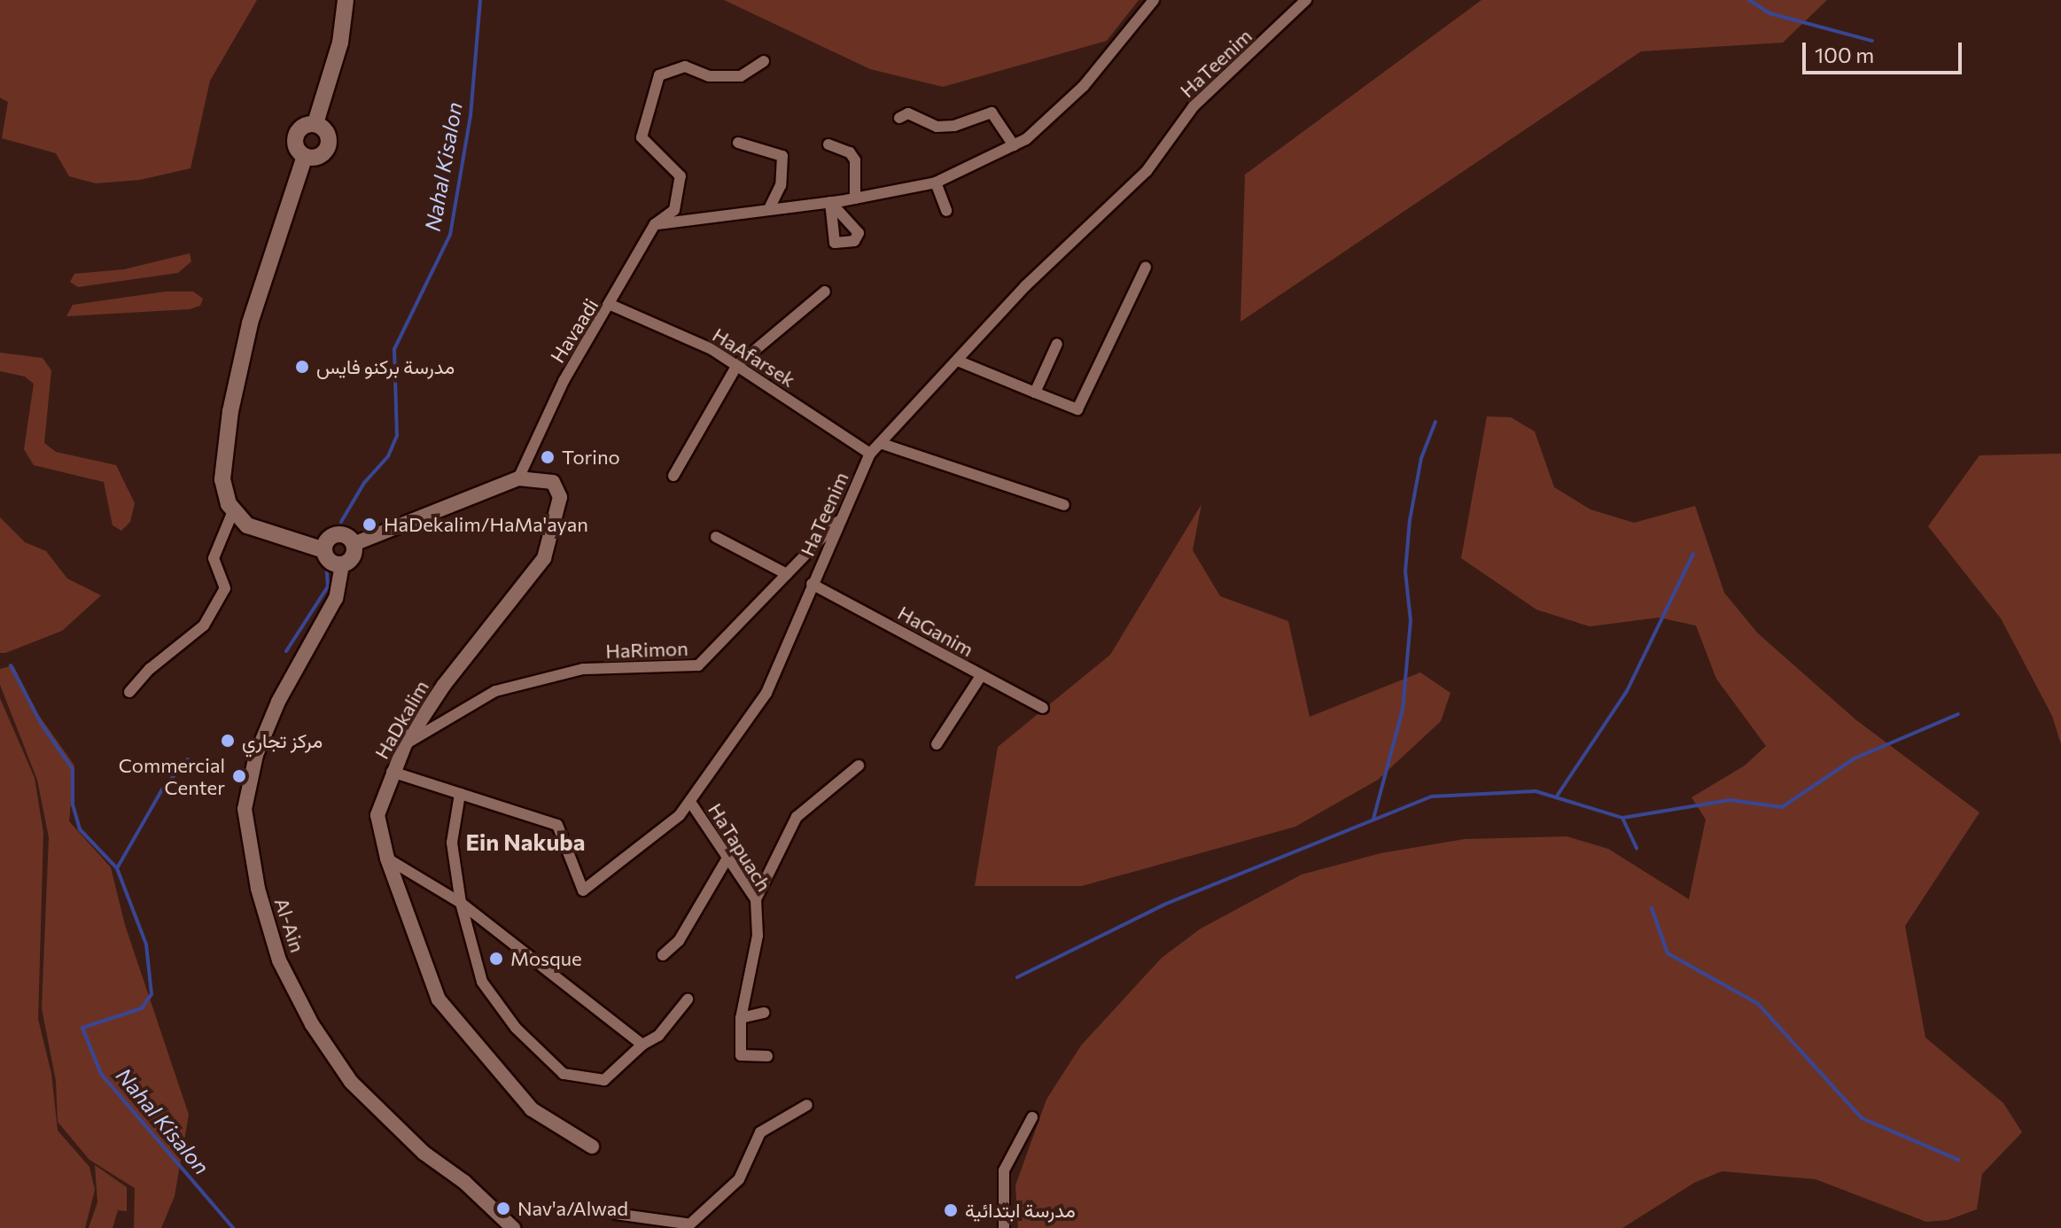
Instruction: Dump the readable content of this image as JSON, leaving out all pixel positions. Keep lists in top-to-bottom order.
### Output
{
  "streets": {
    "street": [
      "HaTeenim",
      "Havaadi",
      "HaAfarsek",
      "HaGanim",
      "HaRimon",
      "HaDkalim",
      "HaTapuach",
      "Al-Ain"
    ]
  },
  "crossings": [
    ["HaTeenim", "HaAfarsek"],
    ["HaTeenim", "HaGanim"],
    ["HaTeenim", "HaRimon"],
    ["HaTeenim", "HaDkalim"],
    ["HaTeenim", "HaTapuach"],
    ["Havaadi", "HaAfarsek"],
    ["Havaadi", "HaDkalim"],
    ["HaRimon", "HaDkalim"],
    ["HaDkalim", "Al-Ain"]
  ],
  "districts": ["Ein Nakuba"],
  "water": ["Nahal Kisalon"],
  "places": [
    "مدرسة بركنو فايس",
    "Torino",
    "HaDekalim/HaMa'ayan",
    "مركز تجاري",
    "Commercial Center",
    "Mosque",
    "Nav'a/Alwad",
    "مدرسة ابتدائية"
  ],
  "scale_bar": "100 m"
}
